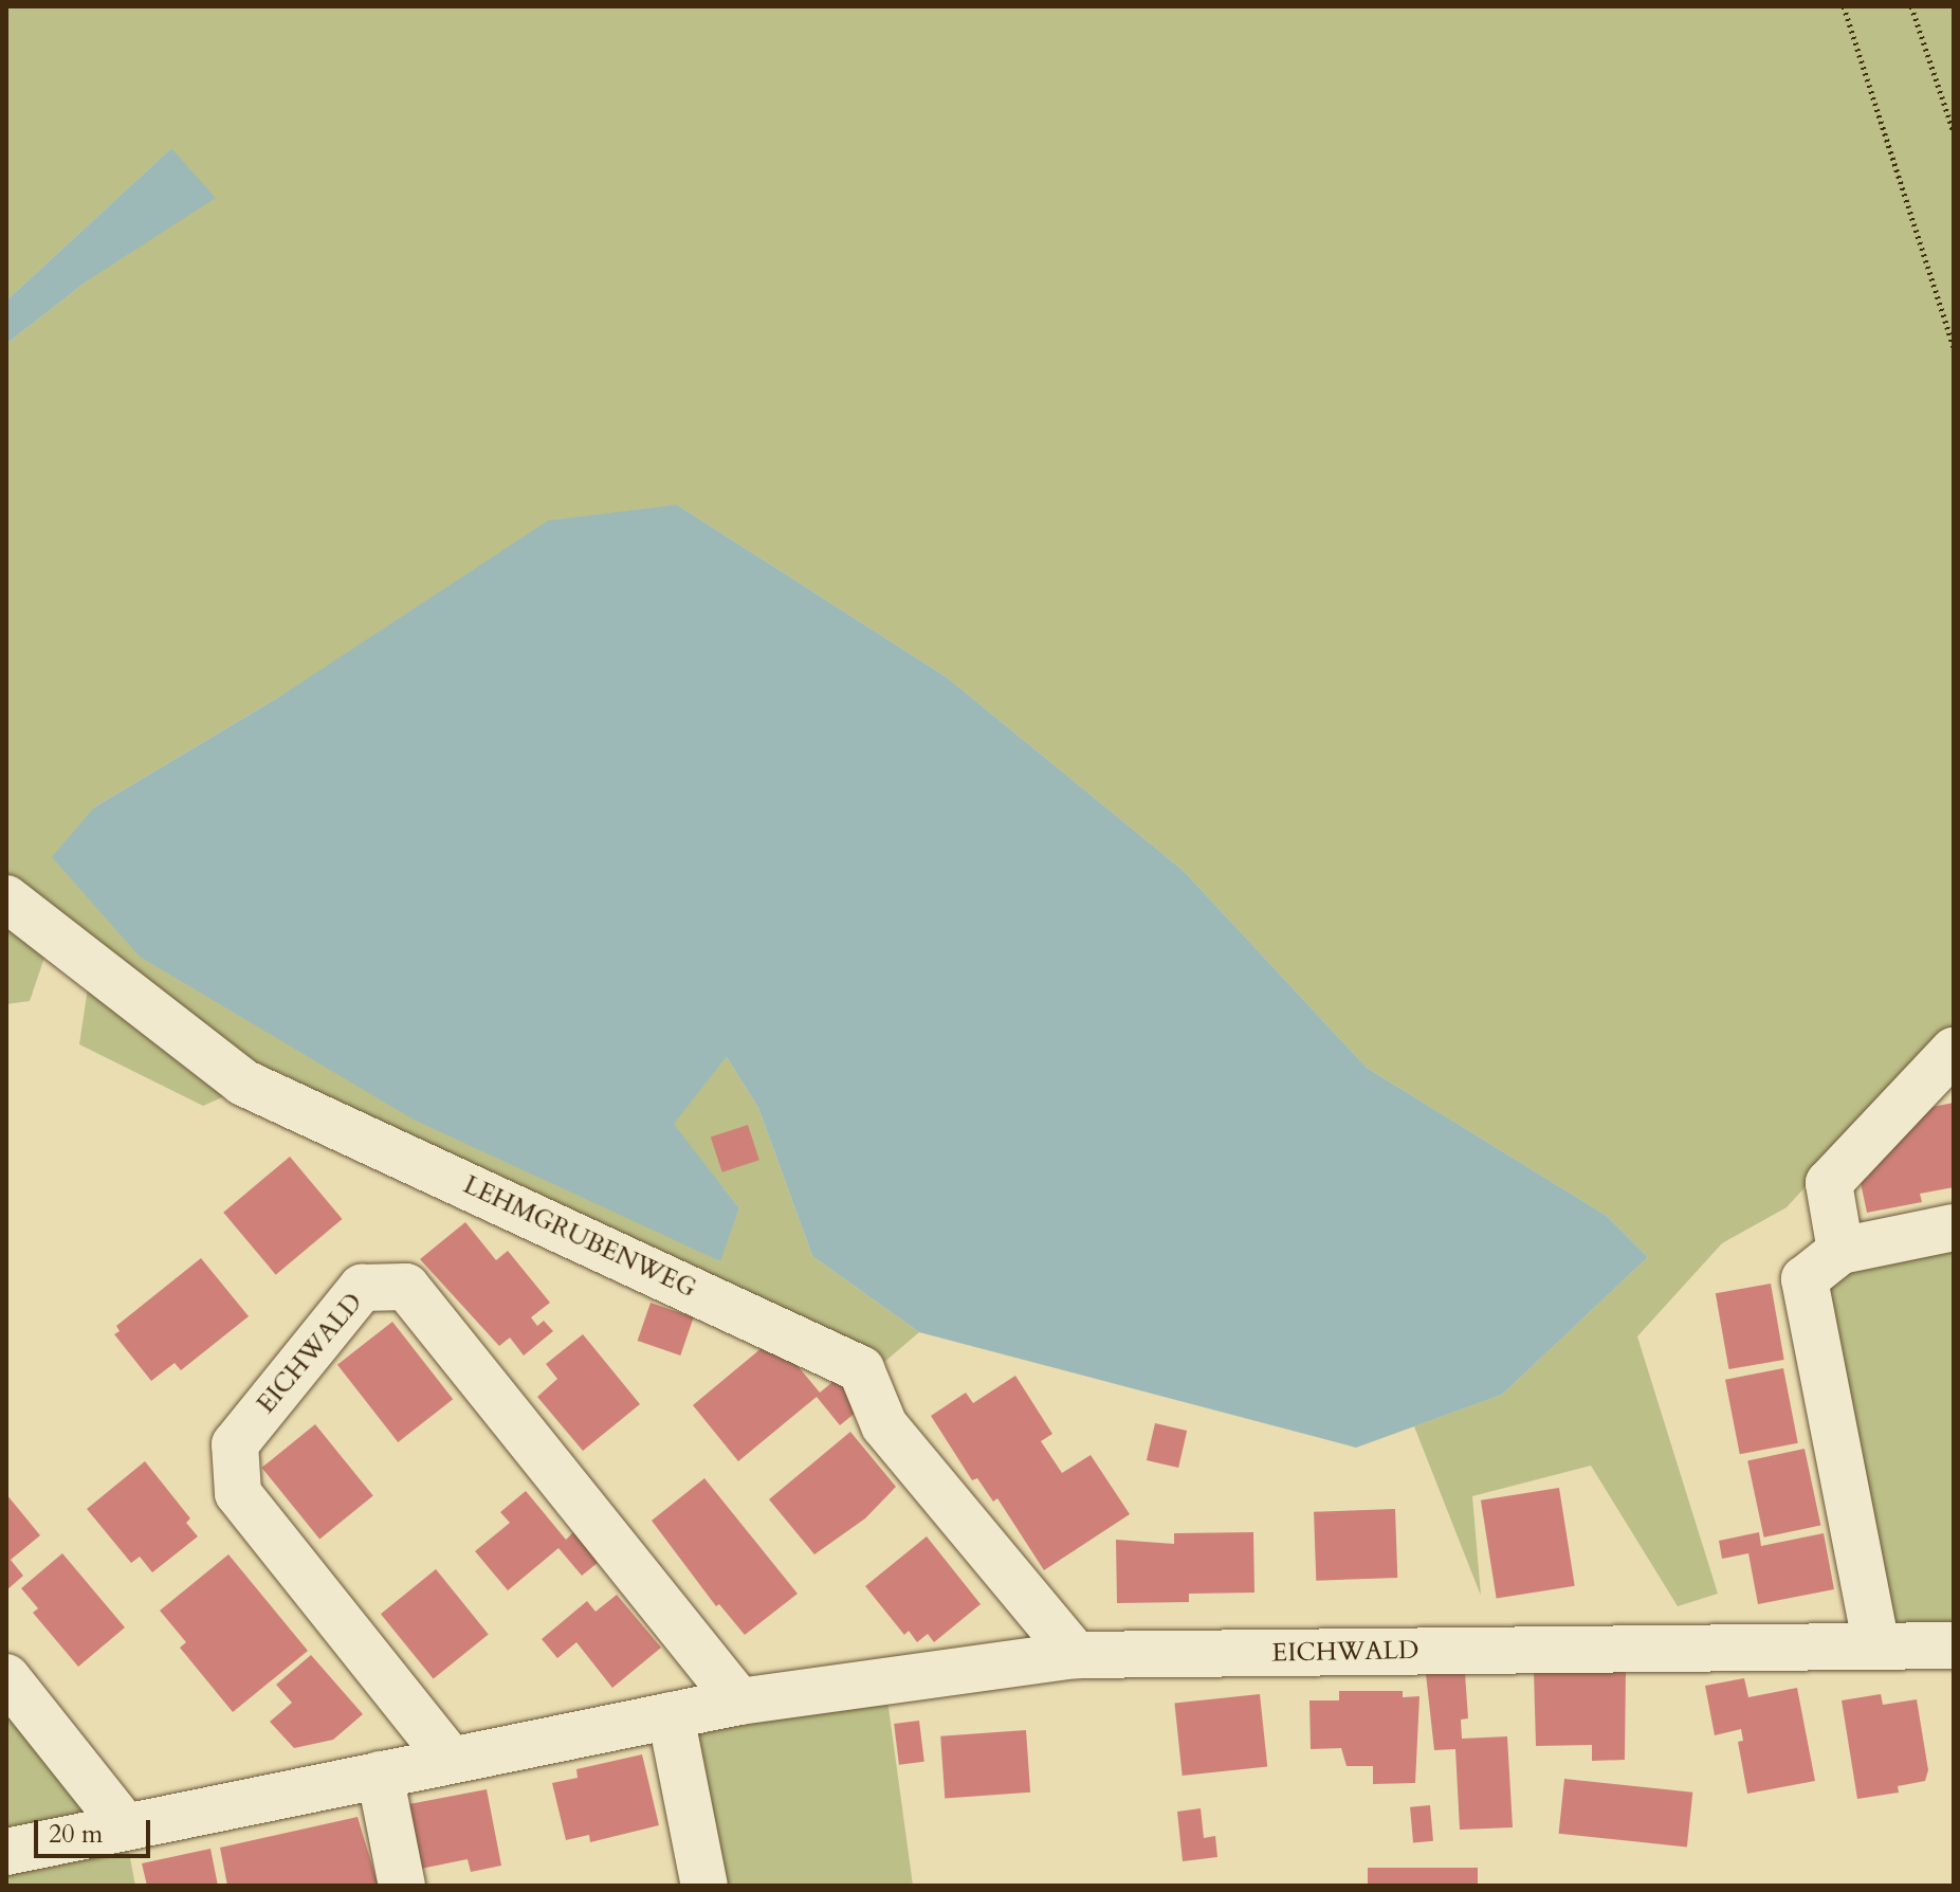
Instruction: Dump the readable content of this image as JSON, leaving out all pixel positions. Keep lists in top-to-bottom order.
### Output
{
  "streets": {
    "street": ["LEHMGRUBENWEG", "EICHWALD"]
  },
  "crossings": [
    ["LEHMGRUBENWEG", "EICHWALD"]
  ],
  "scale_bar": "20 m"
}
